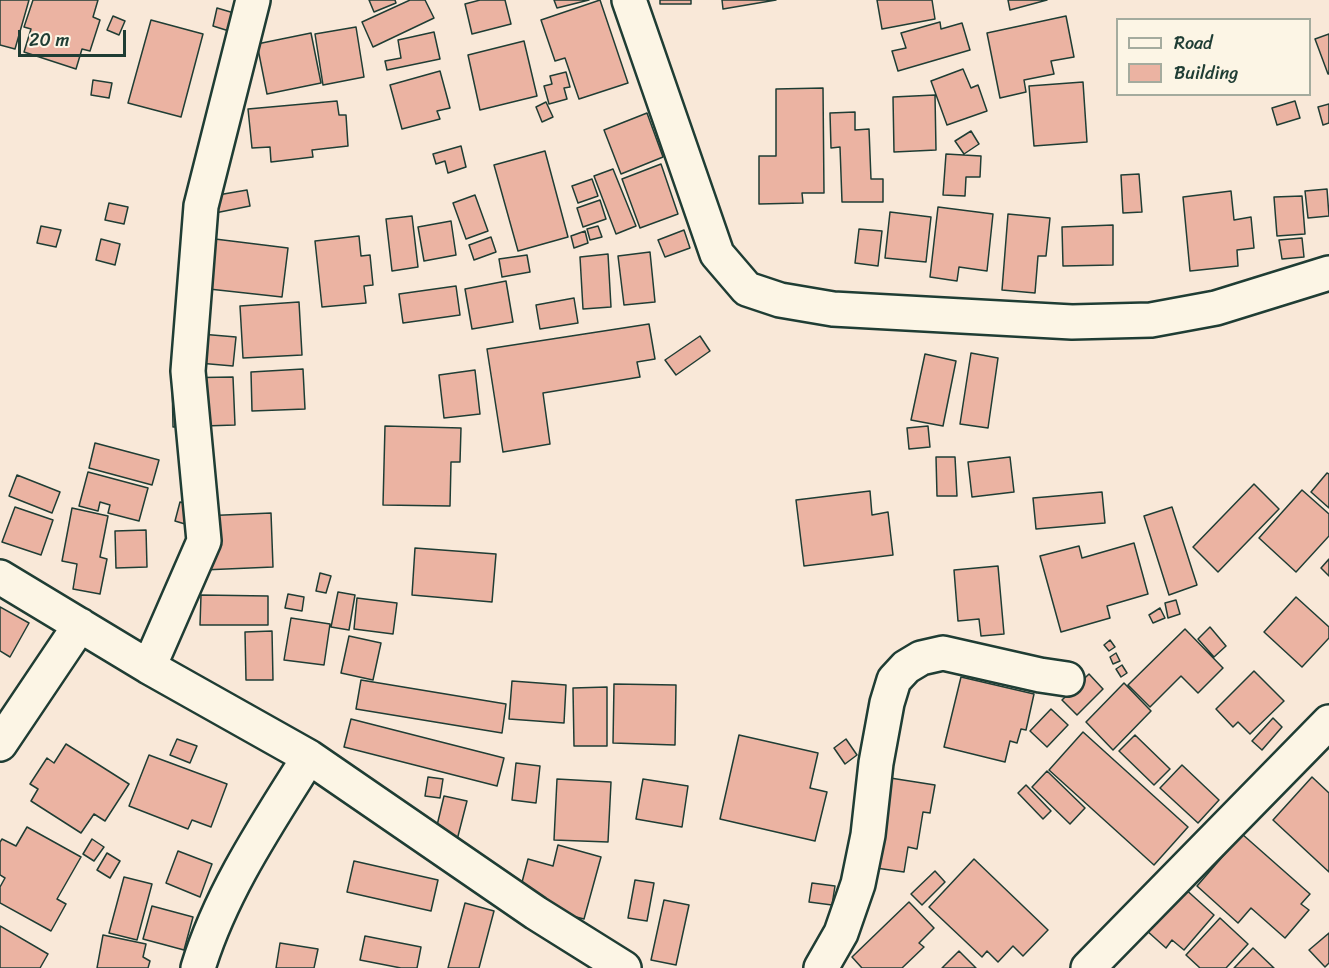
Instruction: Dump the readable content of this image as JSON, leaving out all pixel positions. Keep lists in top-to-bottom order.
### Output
{
  "legend": ["Road", "Building"],
  "scale_bar": "20 m"
}
